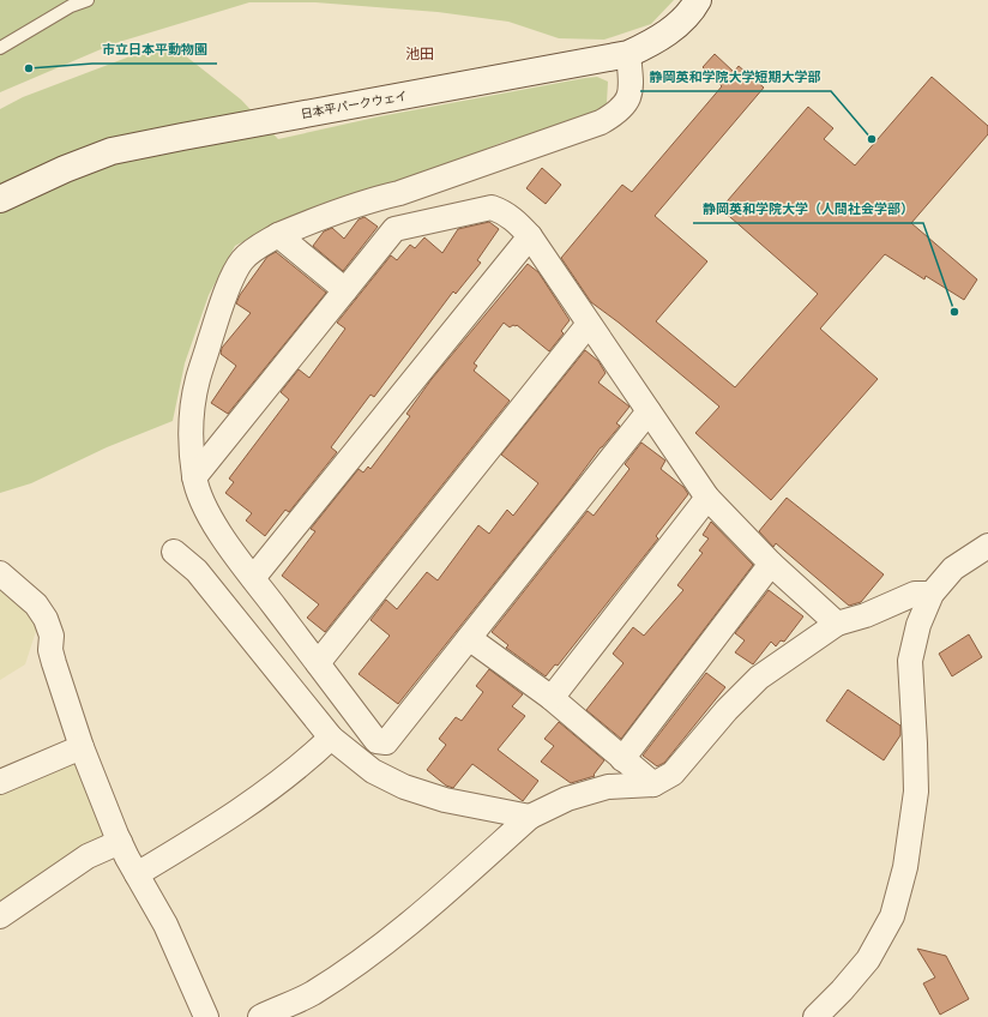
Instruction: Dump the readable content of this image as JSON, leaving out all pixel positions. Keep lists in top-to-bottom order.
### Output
{
  "streets": {
    "street": ["日本平パークウェイ"]
  },
  "districts": ["池田"],
  "places": ["市立日本平動物園", "静岡英和学院大学短期大学部", "静岡英和学院大学（人間社会学部）"]
}
